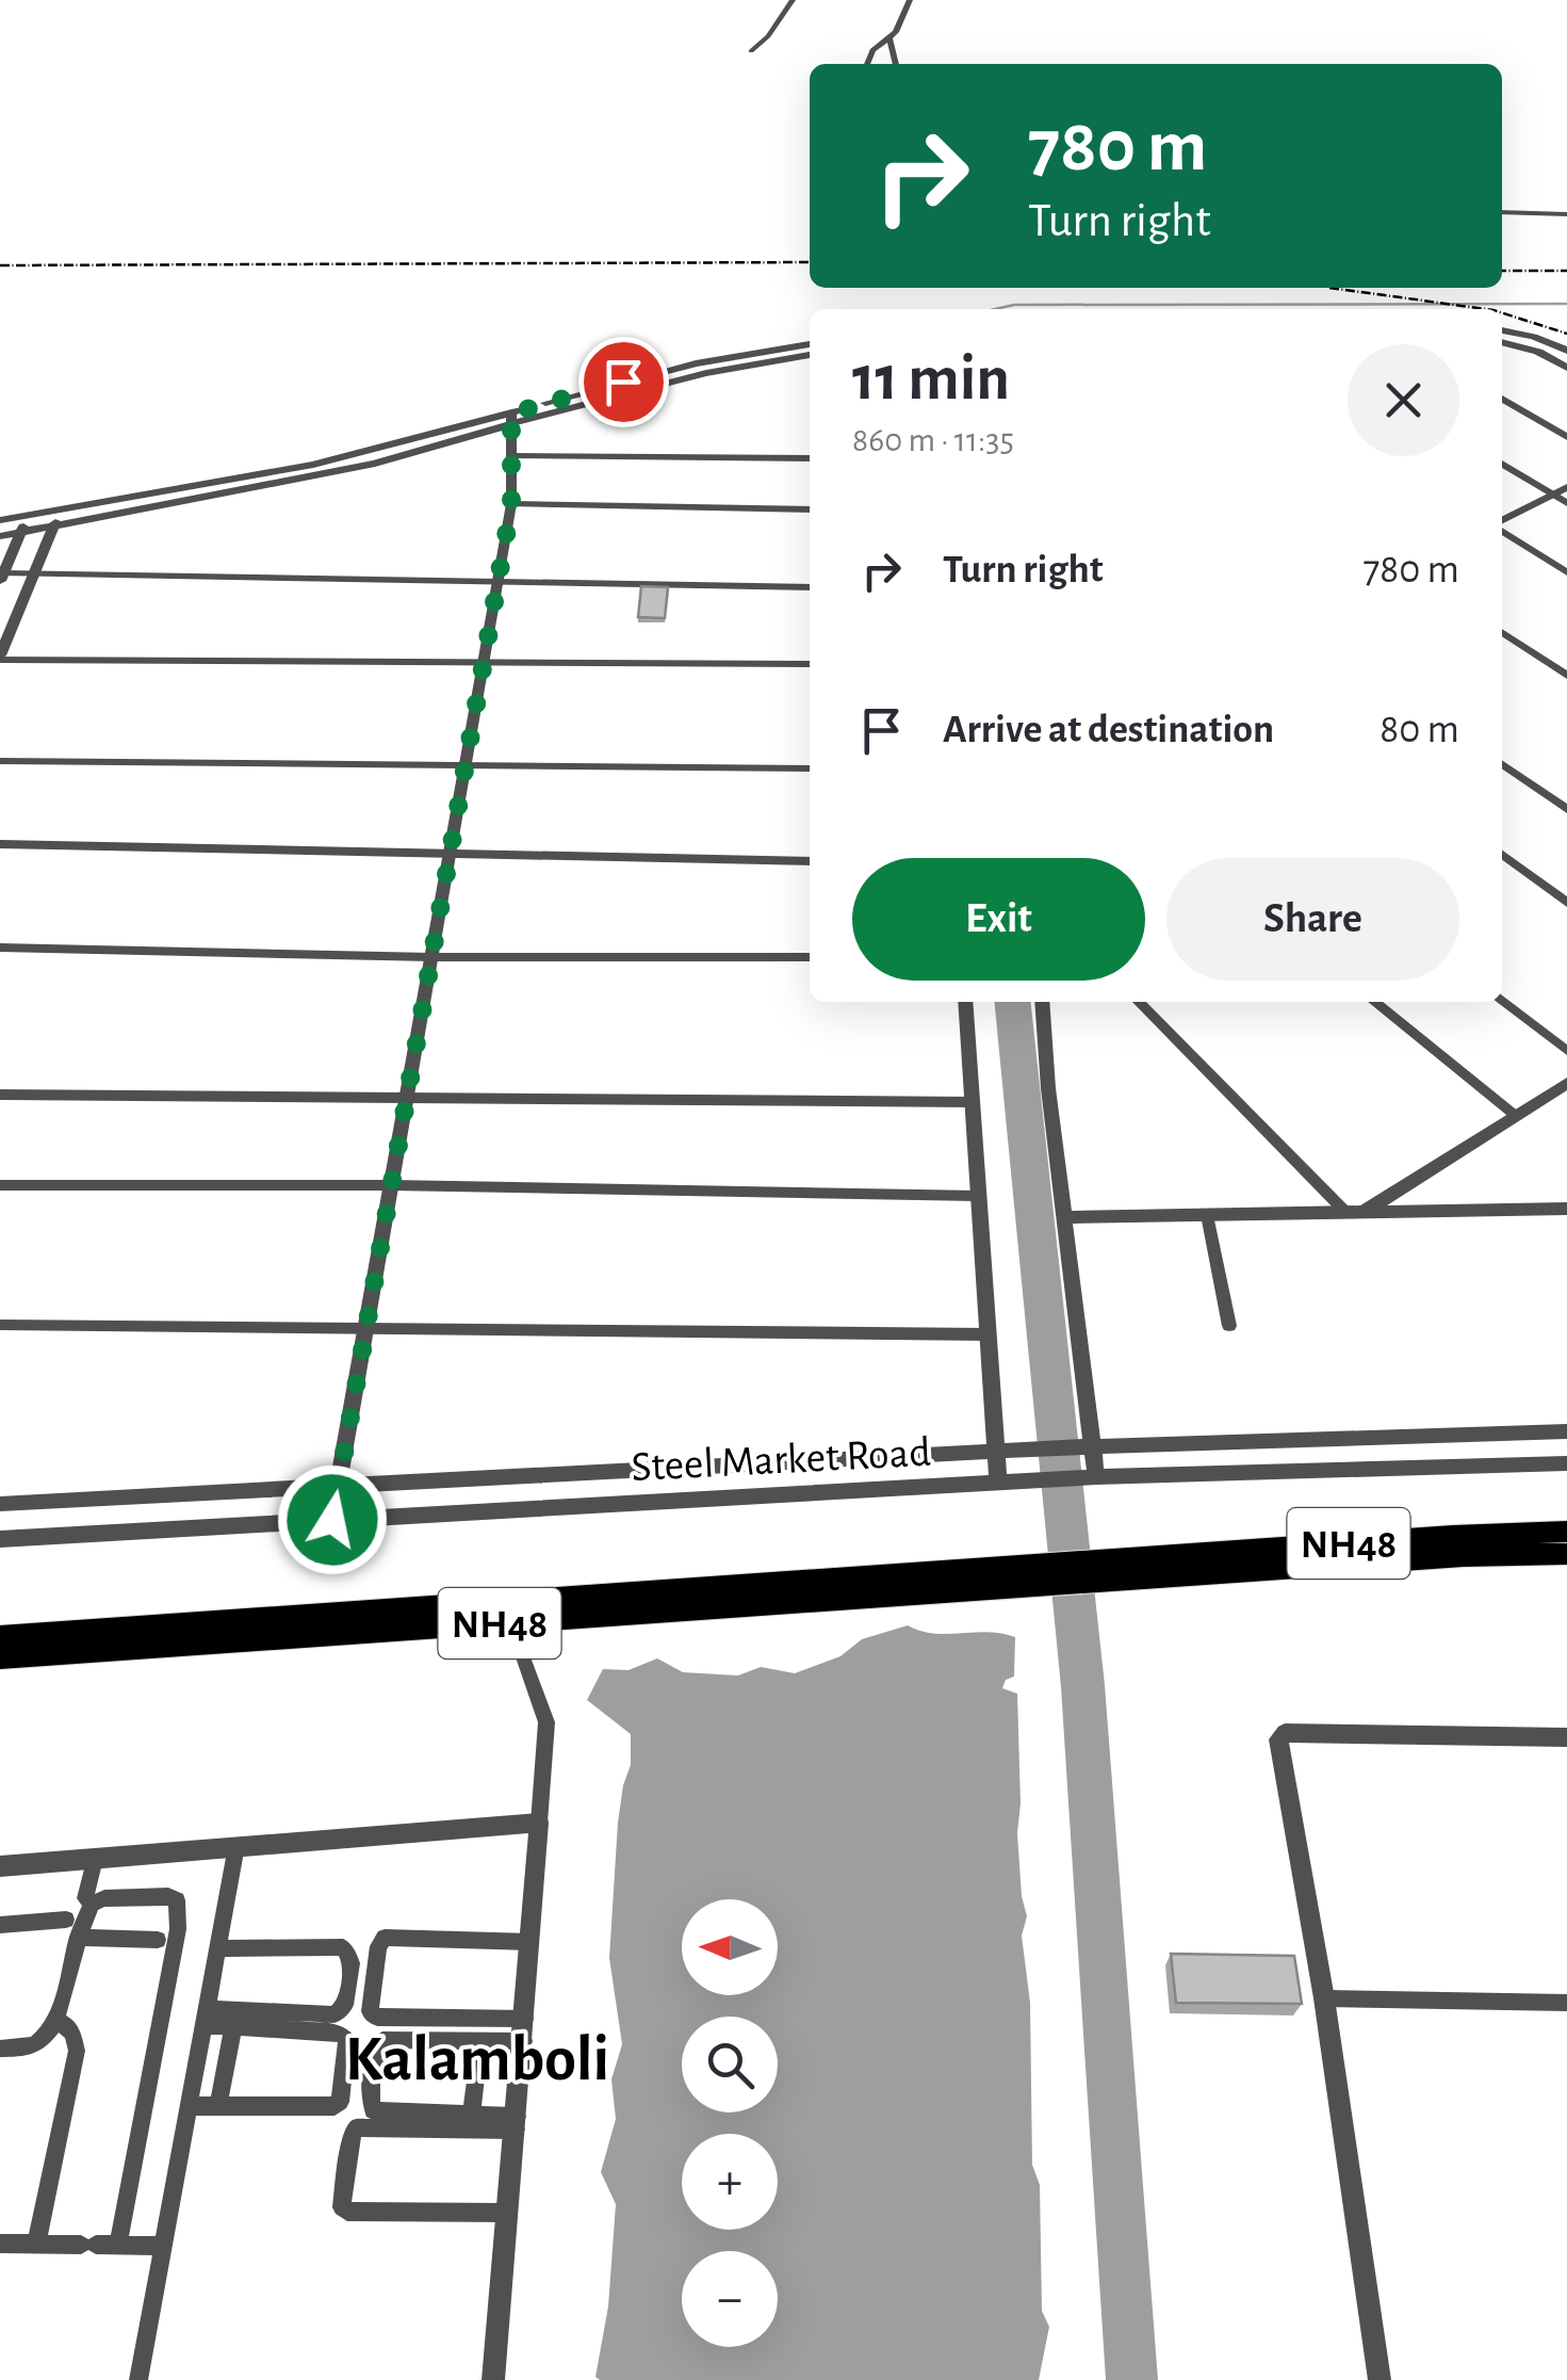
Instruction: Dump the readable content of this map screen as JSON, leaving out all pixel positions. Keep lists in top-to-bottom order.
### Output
{
  "streets": {
    "highway": ["NH48"],
    "street": ["Steel Market Road"]
  },
  "districts": ["Kalamboli"],
  "north": "left",
  "page": {
    "turn": ["780 m", "Turn right"],
    "heading": ["11 min", "860 m · 11:35"],
    "list": [
      {
        "name": "Turn right",
        "value": "780 m"
      },
      {
        "name": "Arrive at destination",
        "value": "80 m"
      }
    ],
    "buttons": ["Exit", "Share"],
    "map_buttons": ["+", "−"]
  }
}
